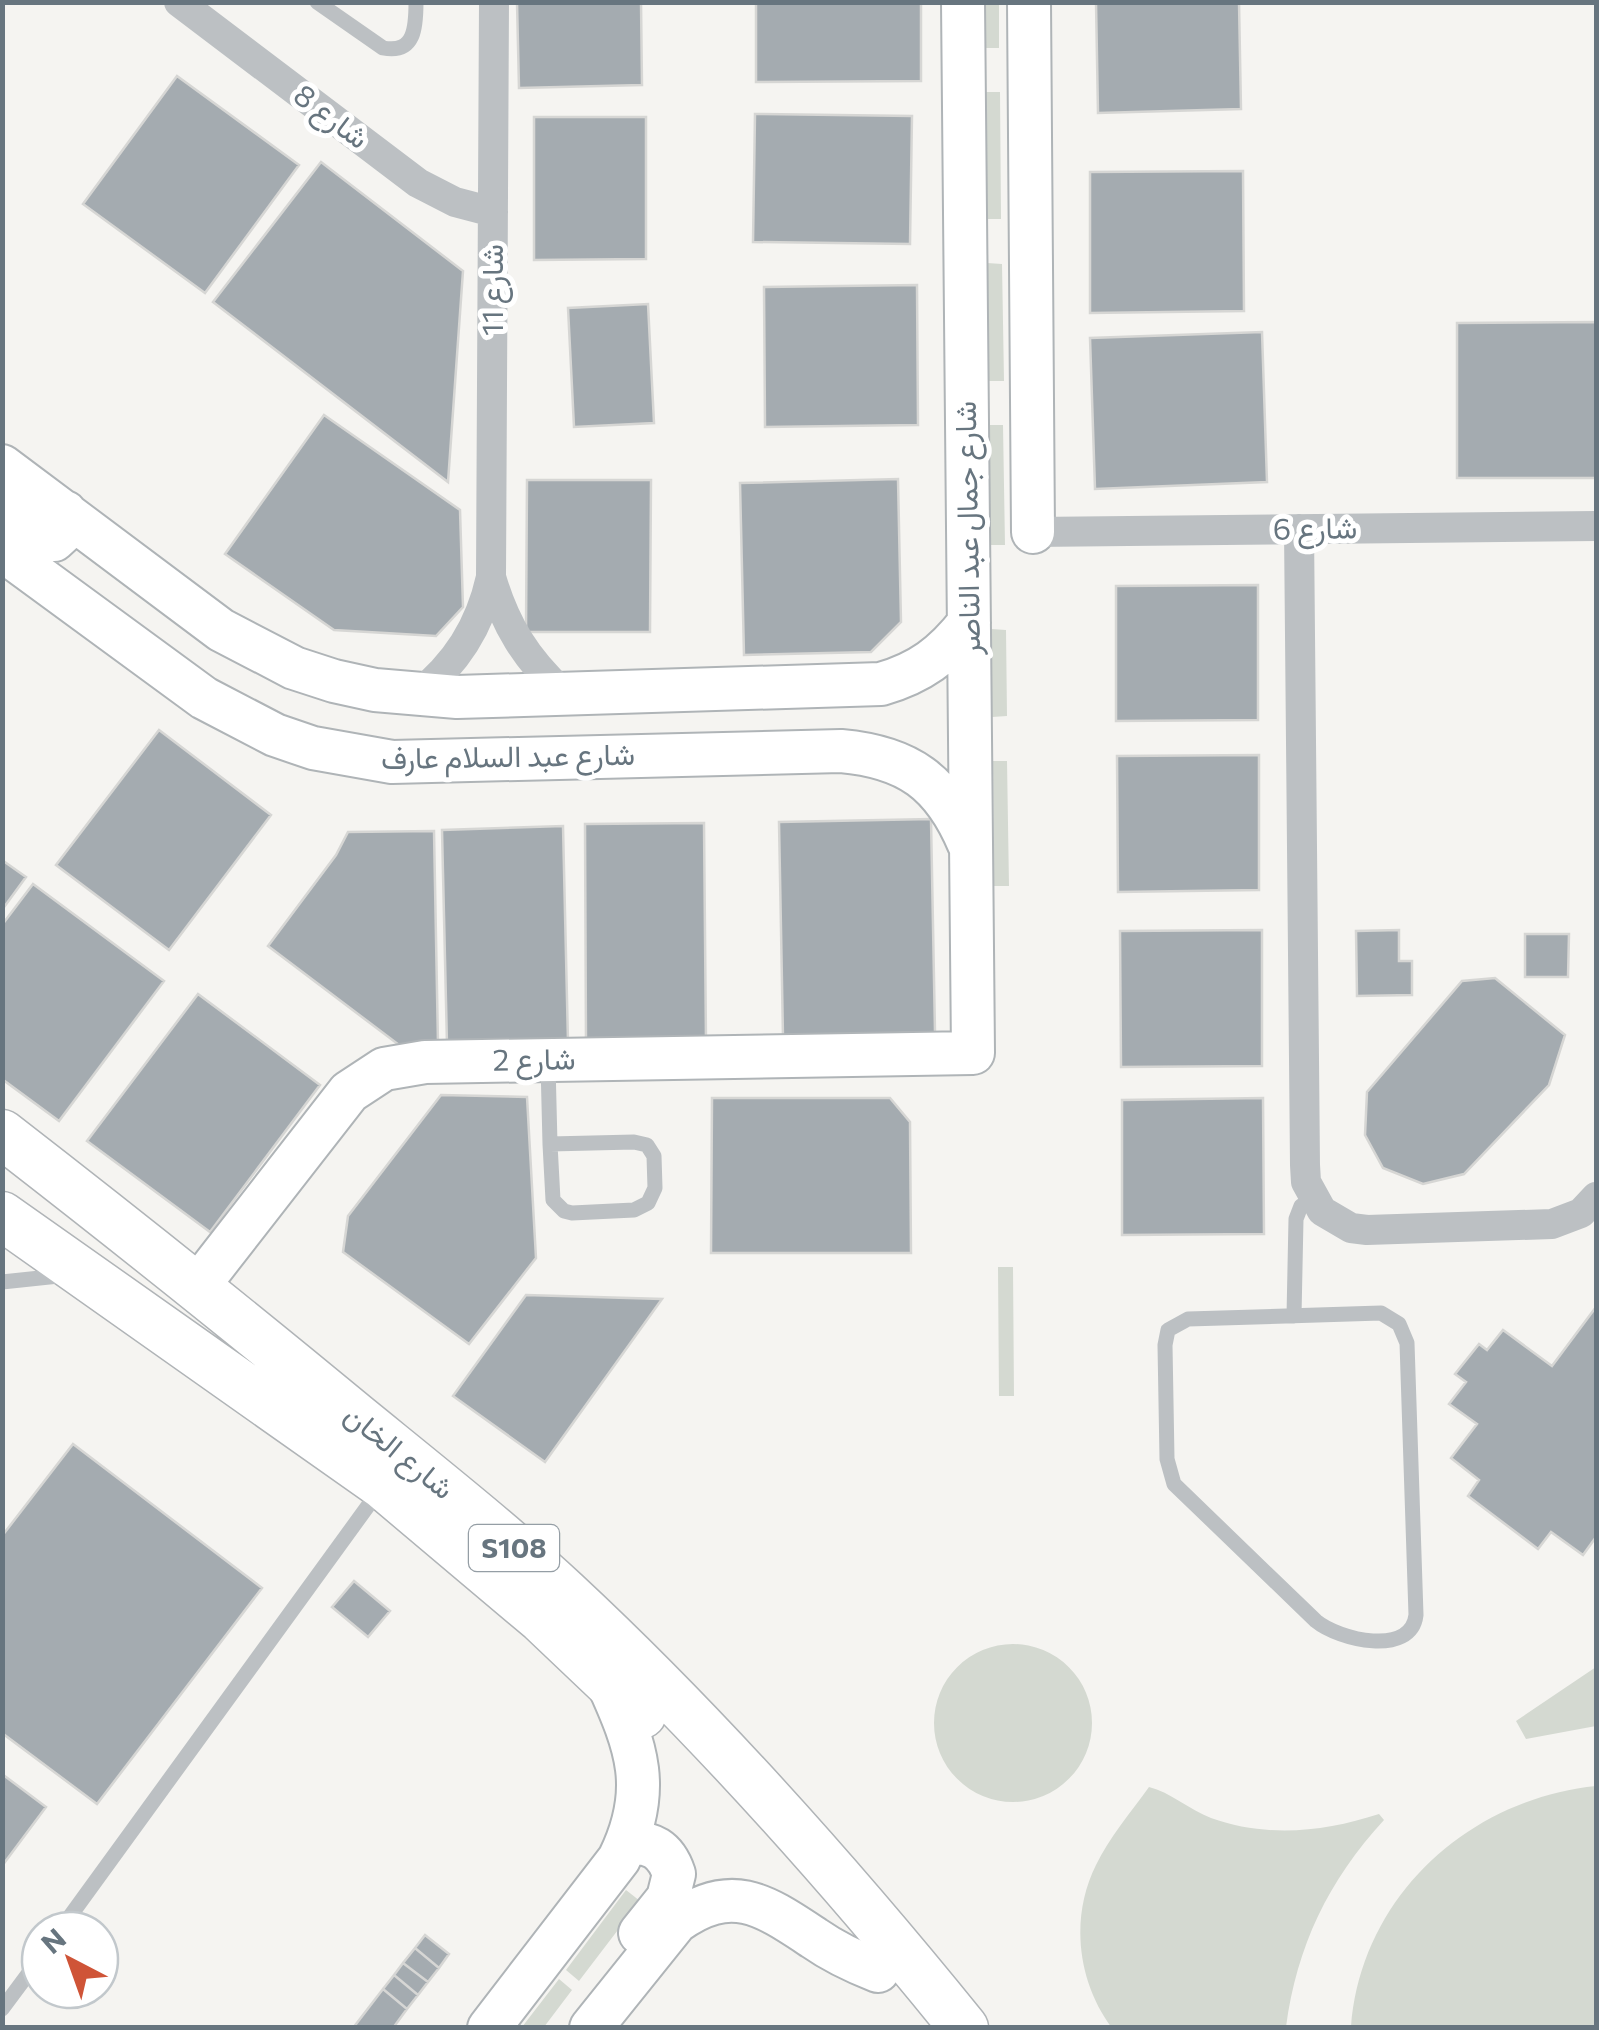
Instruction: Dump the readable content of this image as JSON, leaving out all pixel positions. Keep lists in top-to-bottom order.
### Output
{
  "streets": {
    "main road": ["شارع الخان", "S108"],
    "street": [
      "شارع 8",
      "شارع 11",
      "شارع جمال عبد الناصر",
      "شارع 6",
      "شارع عبد السلام عارف",
      "شارع 2"
    ]
  },
  "crossings": [
    ["شارع 8", "شارع 11"],
    ["شارع 11", "شارع عبد السلام عارف"],
    ["شارع جمال عبد الناصر", "شارع عبد السلام عارف"],
    ["شارع جمال عبد الناصر", "شارع 2"],
    ["شارع 2", "شارع الخان"]
  ],
  "north": "top left"
}
